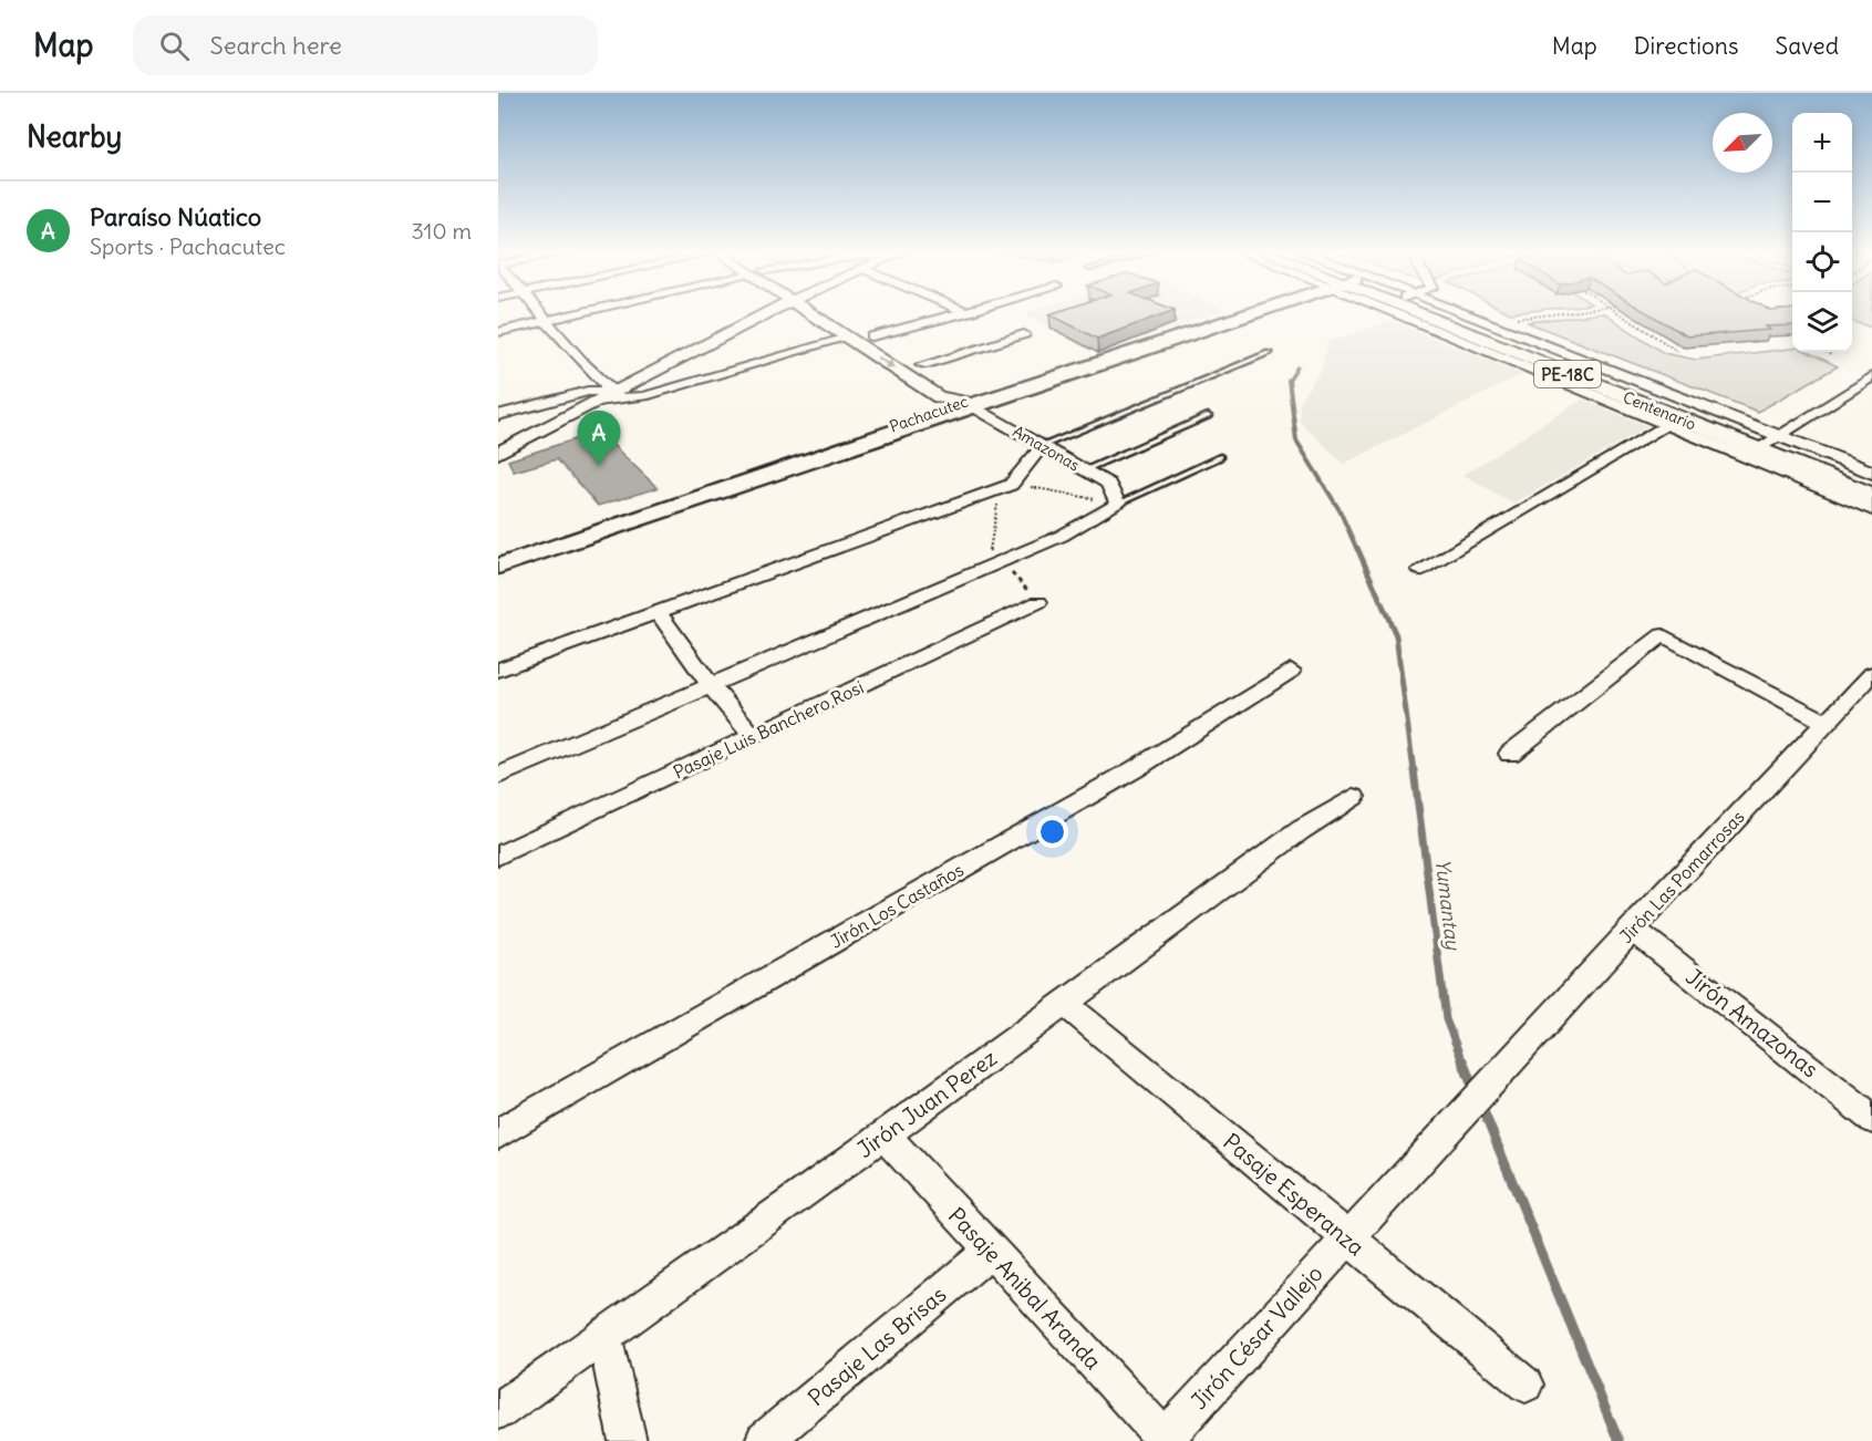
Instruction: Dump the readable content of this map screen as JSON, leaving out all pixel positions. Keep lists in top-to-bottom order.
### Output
{
  "streets": {
    "highway": ["PE-18C", "Centenario"],
    "main road": ["Pachacutec"],
    "street": [
      "Amazonas",
      "Pasaje Luis Banchero Rosi",
      "Jirón Las Pomarrosas",
      "Jirón Los Castaños",
      "Jirón Amazonas",
      "Jirón Juan Perez",
      "Pasaje Esperanza",
      "Pasaje Anibal Aranda",
      "Jirón César Vallejo",
      "Pasaje Las Brisas"
    ]
  },
  "crossings": [
    ["Pachacutec", "Amazonas"],
    ["Jirón Las Pomarrosas", "Jirón Amazonas"],
    ["Jirón Las Pomarrosas", "Jirón César Vallejo"],
    ["Jirón Juan Perez", "Pasaje Esperanza"],
    ["Jirón Juan Perez", "Pasaje Anibal Aranda"],
    ["Pasaje Esperanza", "Jirón César Vallejo"],
    ["Pasaje Anibal Aranda", "Jirón César Vallejo"],
    ["Pasaje Anibal Aranda", "Pasaje Las Brisas"]
  ],
  "water": ["Yumantay"],
  "north": "bottom left",
  "page": {
    "header": "Map",
    "search": "Search here",
    "nav": ["Map", "Directions", "Saved"],
    "heading": "Nearby",
    "map_buttons": ["+", "−"],
    "list": [
      {
        "mark": "A",
        "name": "Paraíso Núatico",
        "note": "Sports · Pachacutec",
        "value": "310 m"
      }
    ],
    "pins": "A"
  }
}
